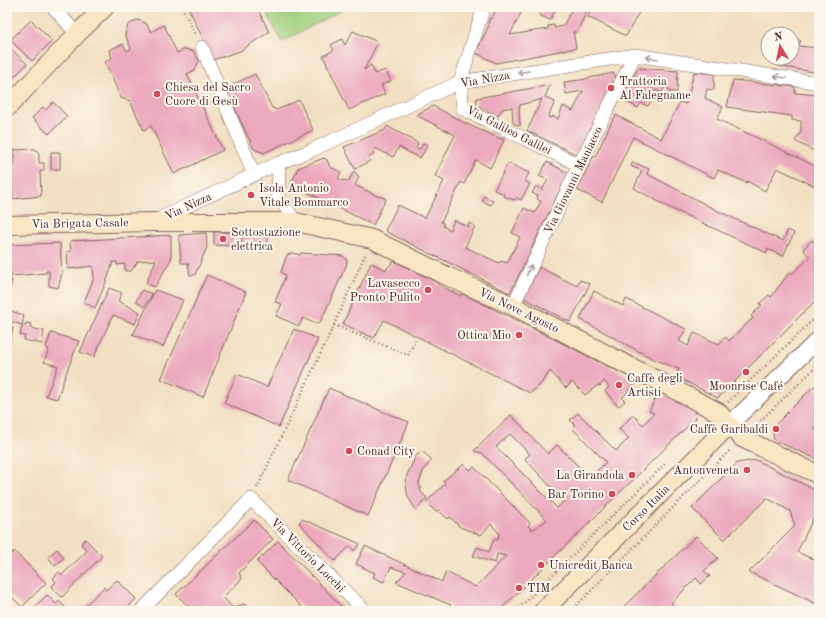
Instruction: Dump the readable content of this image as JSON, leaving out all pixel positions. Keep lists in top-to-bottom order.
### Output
{
  "streets": {
    "main road": ["Via Brigata Casale", "Via Nove Agosto", "Corso Italia"],
    "street": [
      "Via Nizza",
      "Via Galileo Galilei",
      "Via Giovanni Maniacco",
      "Via Vittorio Locchi"
    ]
  },
  "crossings": [
    ["Via Nizza", "Via Galileo Galilei"],
    ["Via Nizza", "Via Giovanni Maniacco"],
    ["Via Nizza", "Via Brigata Casale"],
    ["Via Nizza", "Via Nove Agosto"],
    ["Via Galileo Galilei", "Via Giovanni Maniacco"],
    ["Via Giovanni Maniacco", "Via Nove Agosto"],
    ["Via Brigata Casale", "Via Nove Agosto"],
    ["Via Nove Agosto", "Corso Italia"]
  ],
  "one_way": ["Via Nizza", "Via Giovanni Maniacco"],
  "places": [
    "Trattoria Al Falegname",
    "Chiesa del Sacro Cuore di Gesù",
    "Isola Antonio Vitale Bommarco",
    "Sottostazione elettrica",
    "Lavasecco Pronto Pulito",
    "Ottica Mio",
    "Moonrise Café",
    "Caffè degli Artisti",
    "Caffè Garibaldi",
    "Conad City",
    "Antonveneta",
    "La Girandola",
    "Bar Torino",
    "Unicredit Banca",
    "TIM"
  ],
  "north": "top"
}
